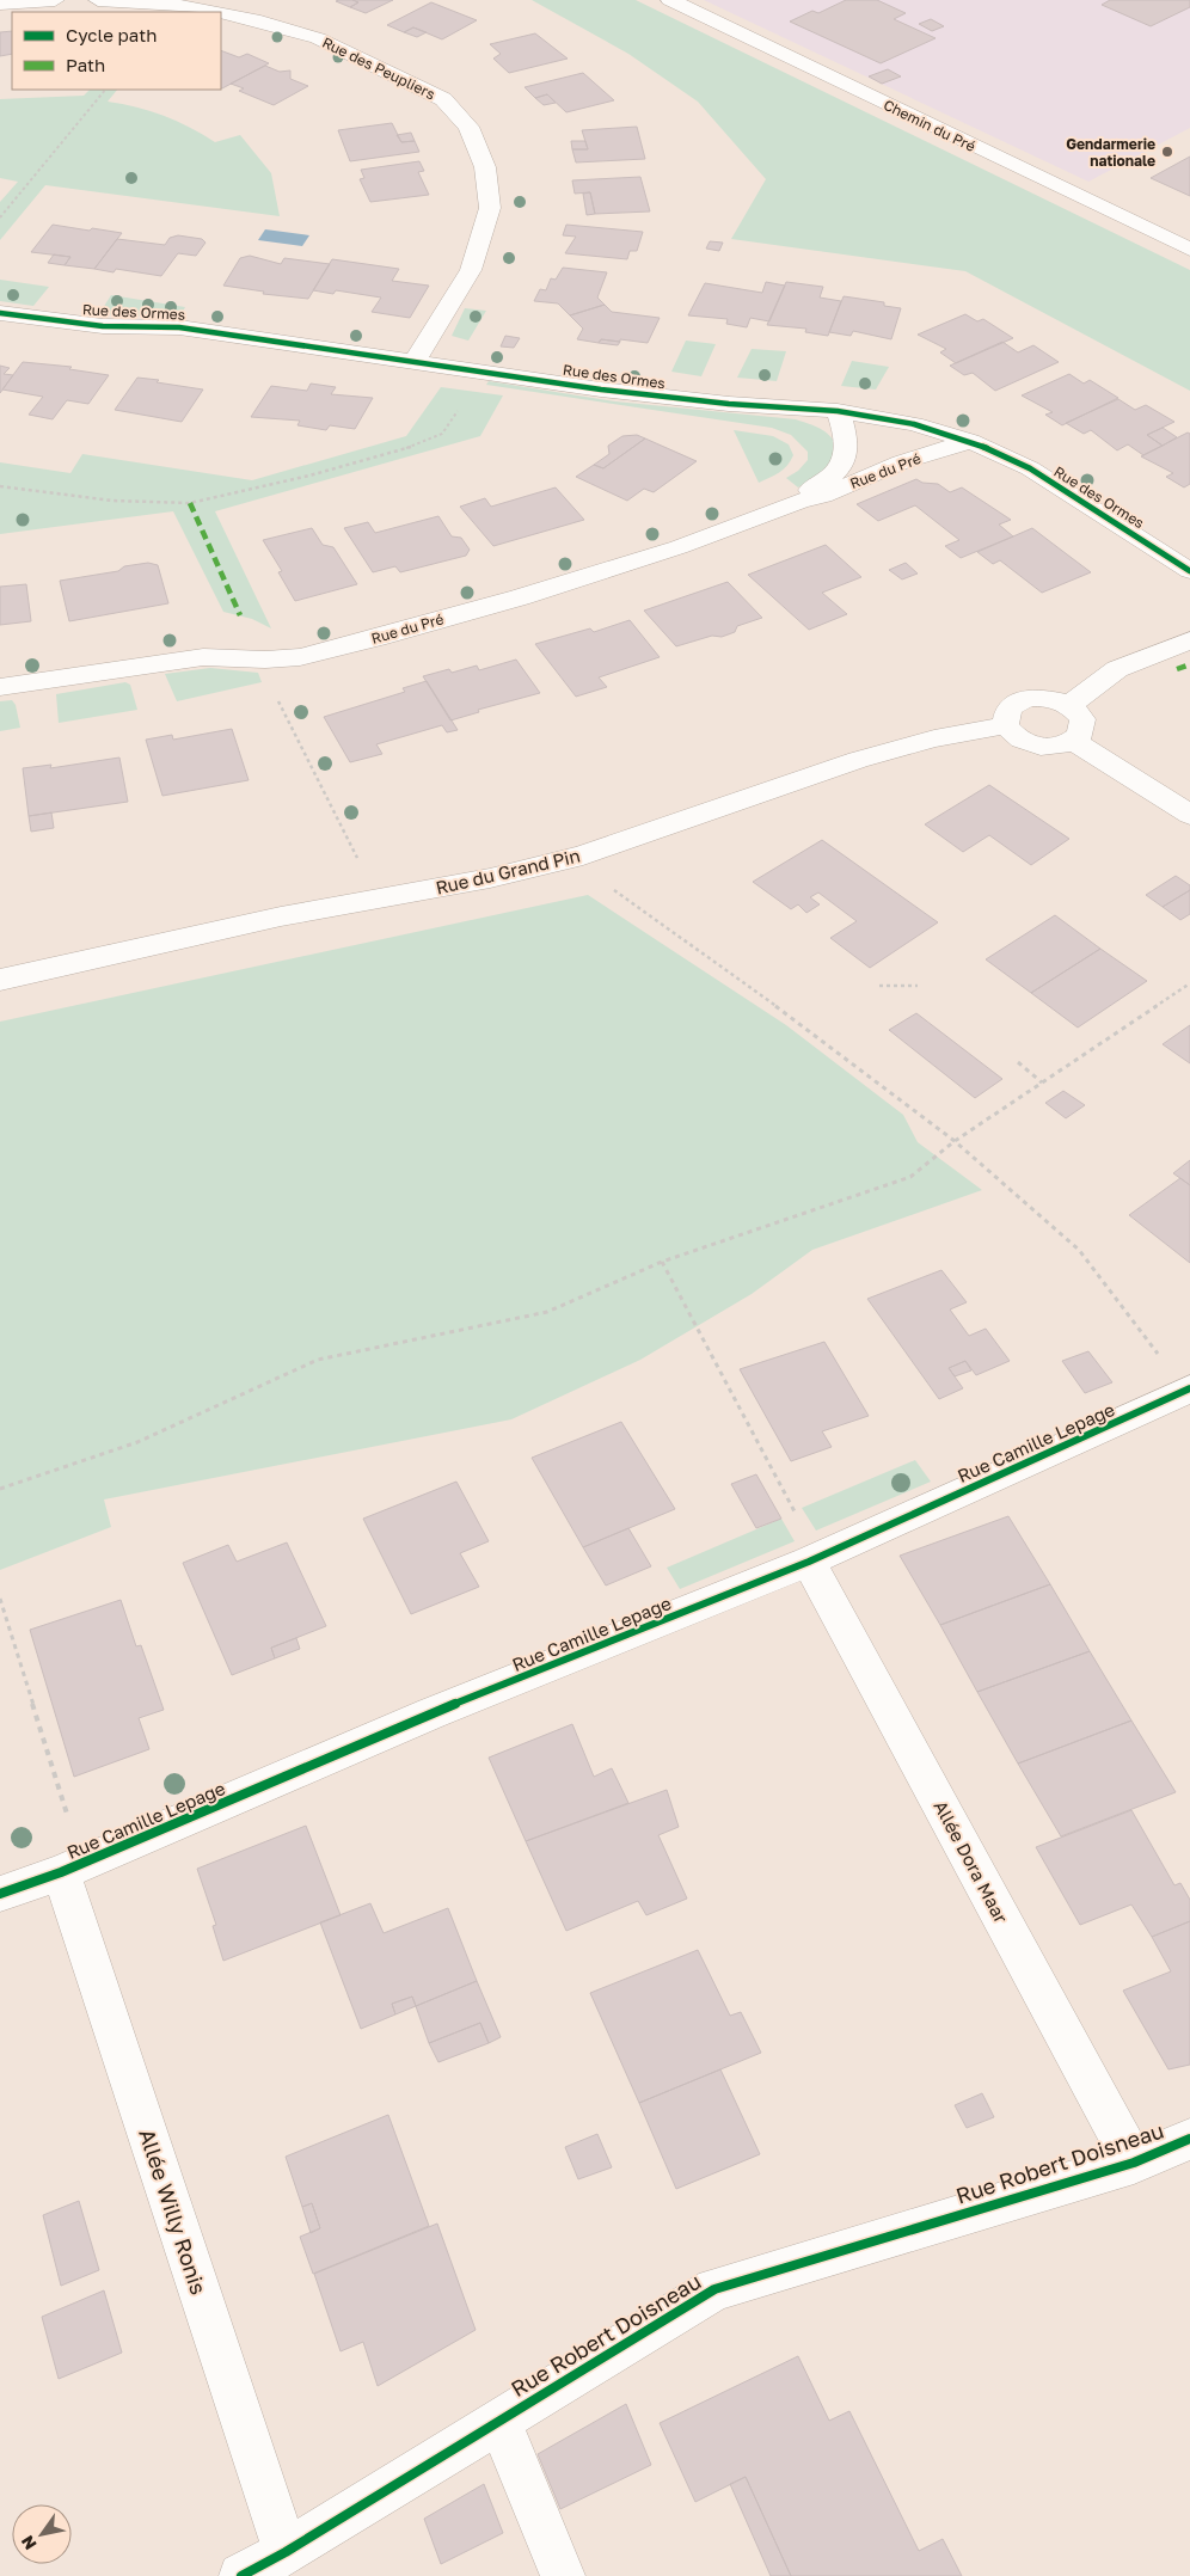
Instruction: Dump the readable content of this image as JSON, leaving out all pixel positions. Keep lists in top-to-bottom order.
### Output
{
  "streets": {
    "street": [
      "Rue des Peupliers",
      "Chemin du Pré",
      "Rue des Ormes",
      "Rue du Pré",
      "Rue du Grand Pin",
      "Rue Camille Lepage",
      "Allée Dora Maar",
      "Rue Robert Doisneau",
      "Allée Willy Ronis"
    ]
  },
  "crossings": [
    ["Rue des Peupliers", "Rue des Ormes"],
    ["Rue des Ormes", "Rue du Pré"],
    ["Rue Camille Lepage", "Allée Dora Maar"],
    ["Rue Camille Lepage", "Allée Willy Ronis"],
    ["Allée Dora Maar", "Rue Robert Doisneau"],
    ["Rue Robert Doisneau", "Allée Willy Ronis"]
  ],
  "places": ["Gendarmerie nationale"],
  "legend": ["Cycle path", "Path"],
  "north": "bottom left"
}
